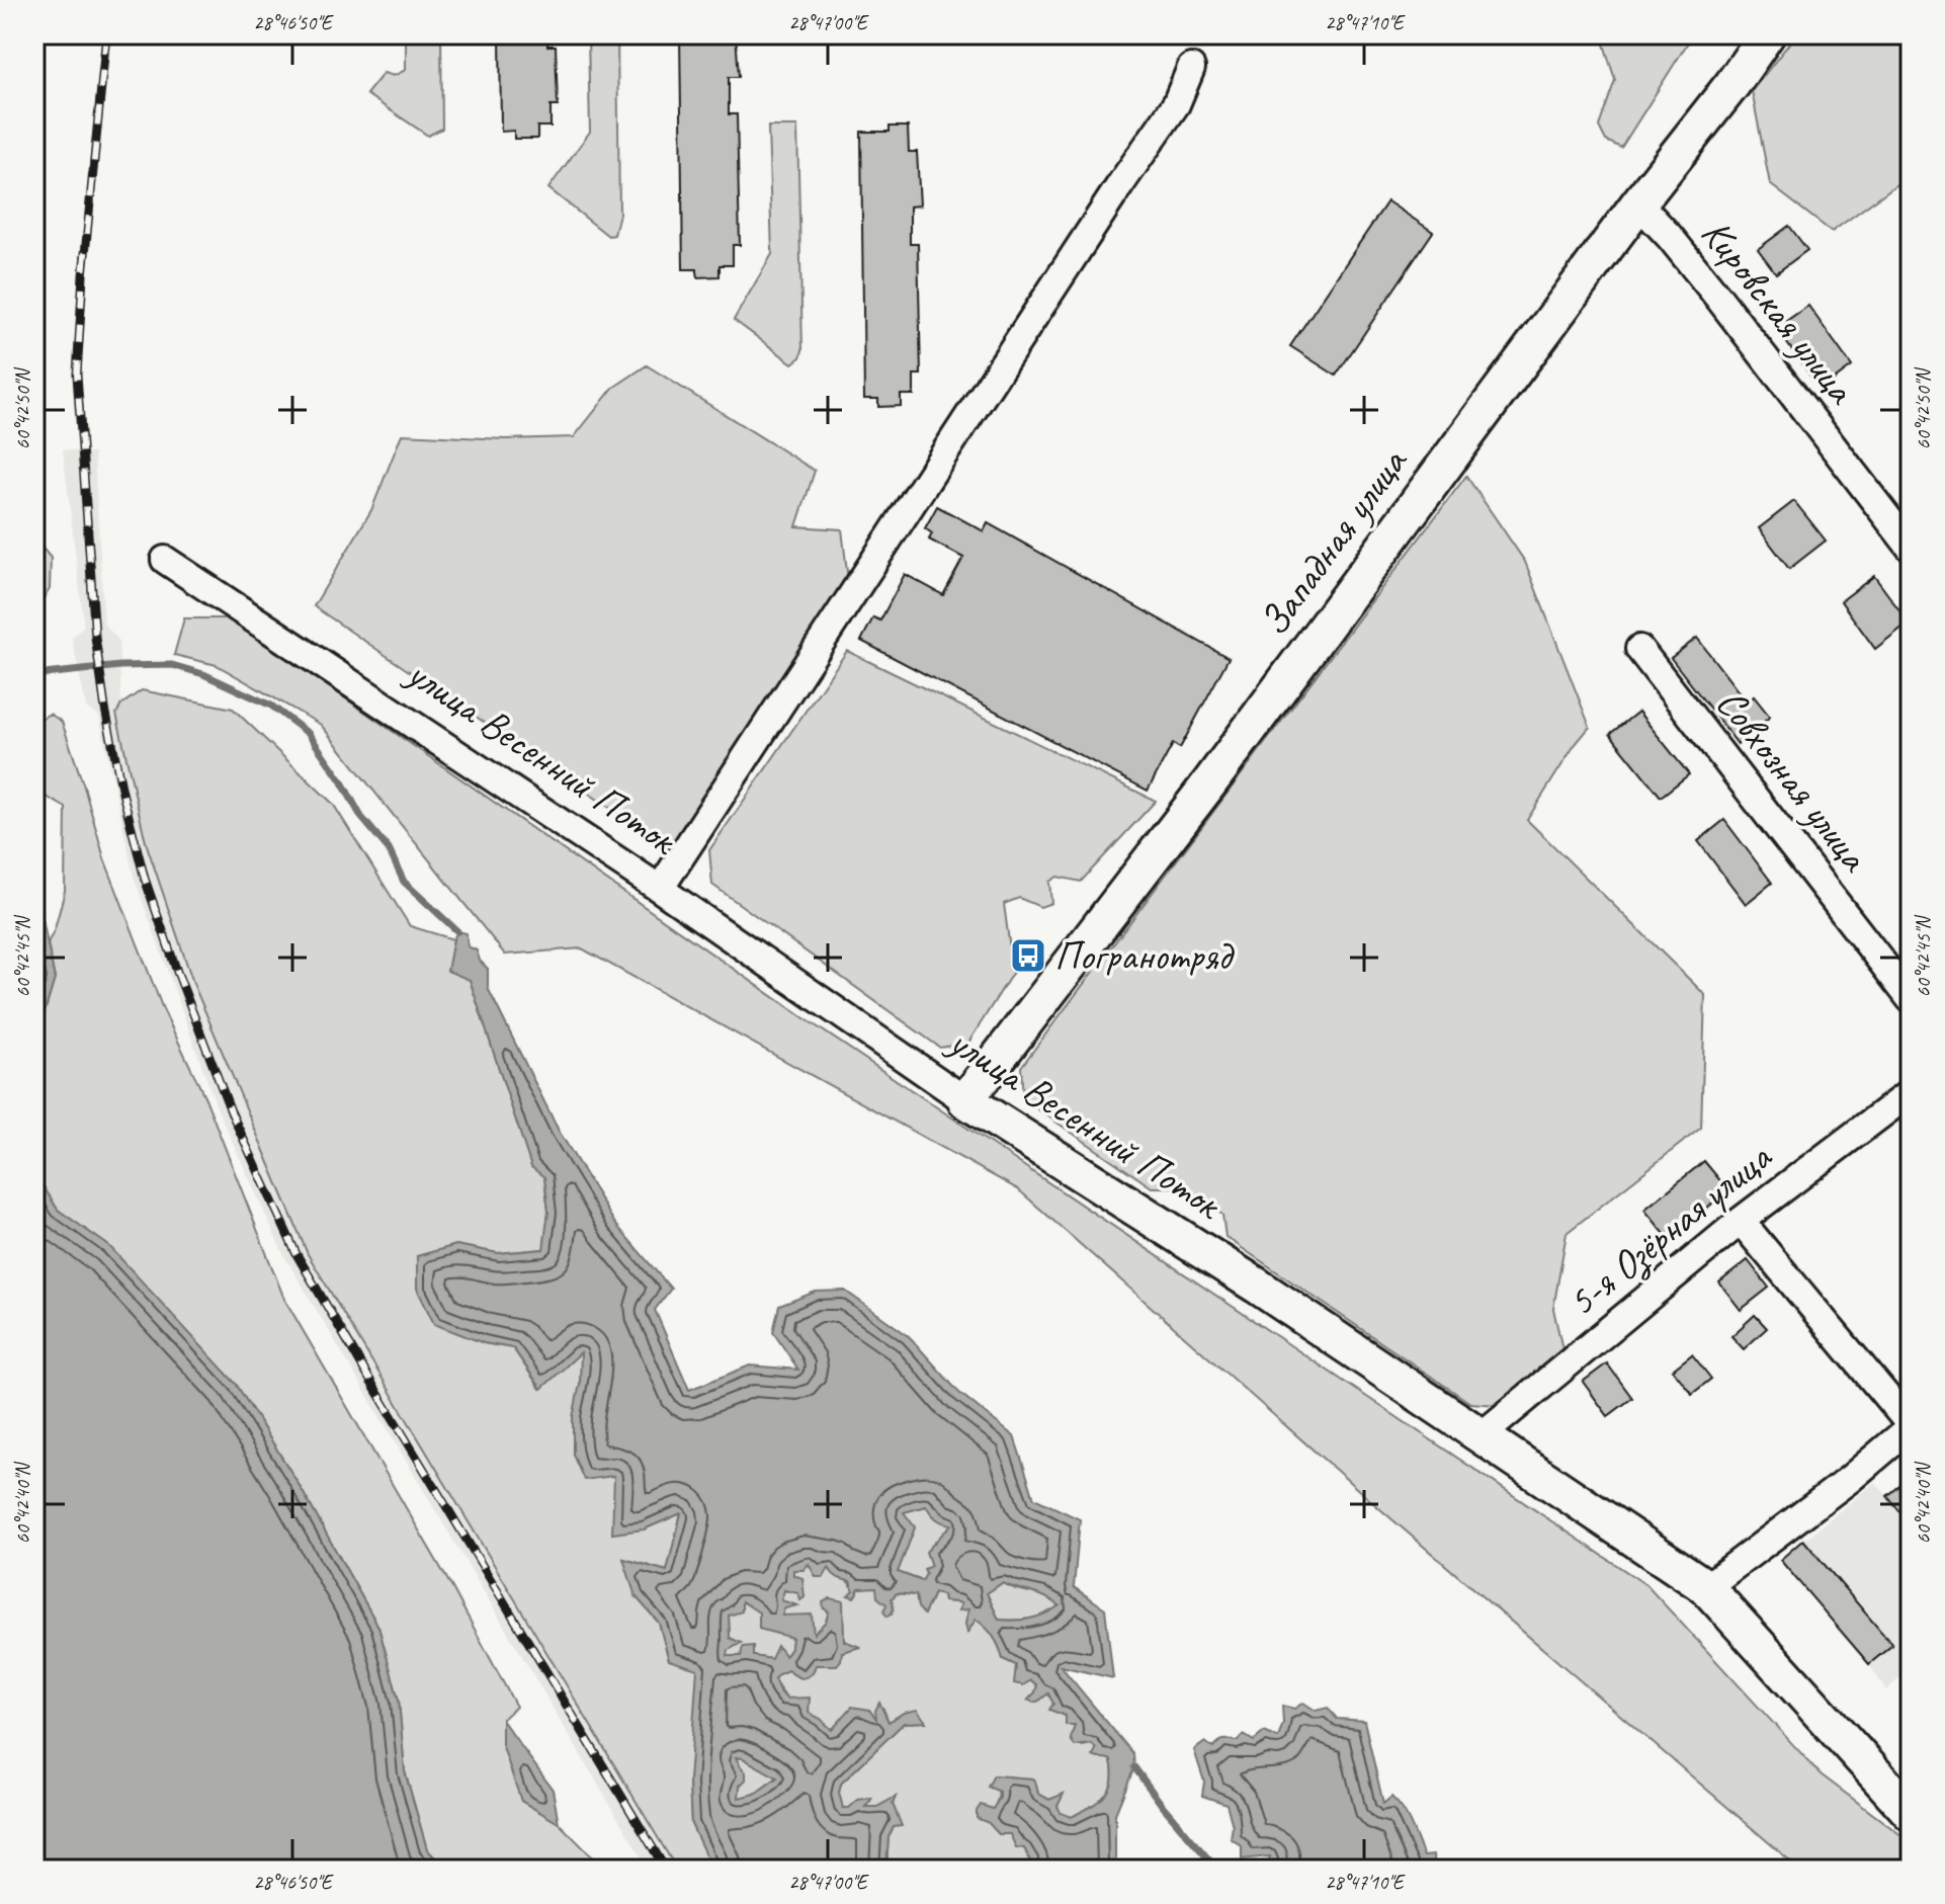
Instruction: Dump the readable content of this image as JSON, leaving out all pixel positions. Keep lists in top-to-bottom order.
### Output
{
  "streets": {
    "street": [
      "Кировская улица",
      "Западная улица",
      "улица Весенний Поток",
      "Совхозная улица",
      "5-я Озёрная улица"
    ]
  },
  "crossings": [
    ["Кировская улица", "Западная улица"],
    ["Западная улица", "улица Весенний Поток"],
    ["улица Весенний Поток", "5-я Озёрная улица"]
  ],
  "places": {
    "bus stop": ["Погранотряд"]
  },
  "coordinates": [
    "28°46'50\"E",
    "28°47'00\"E",
    "28°47'10\"E",
    "60°42'50\"N",
    "60°42'45\"N",
    "60°42'40\"N"
  ]
}
